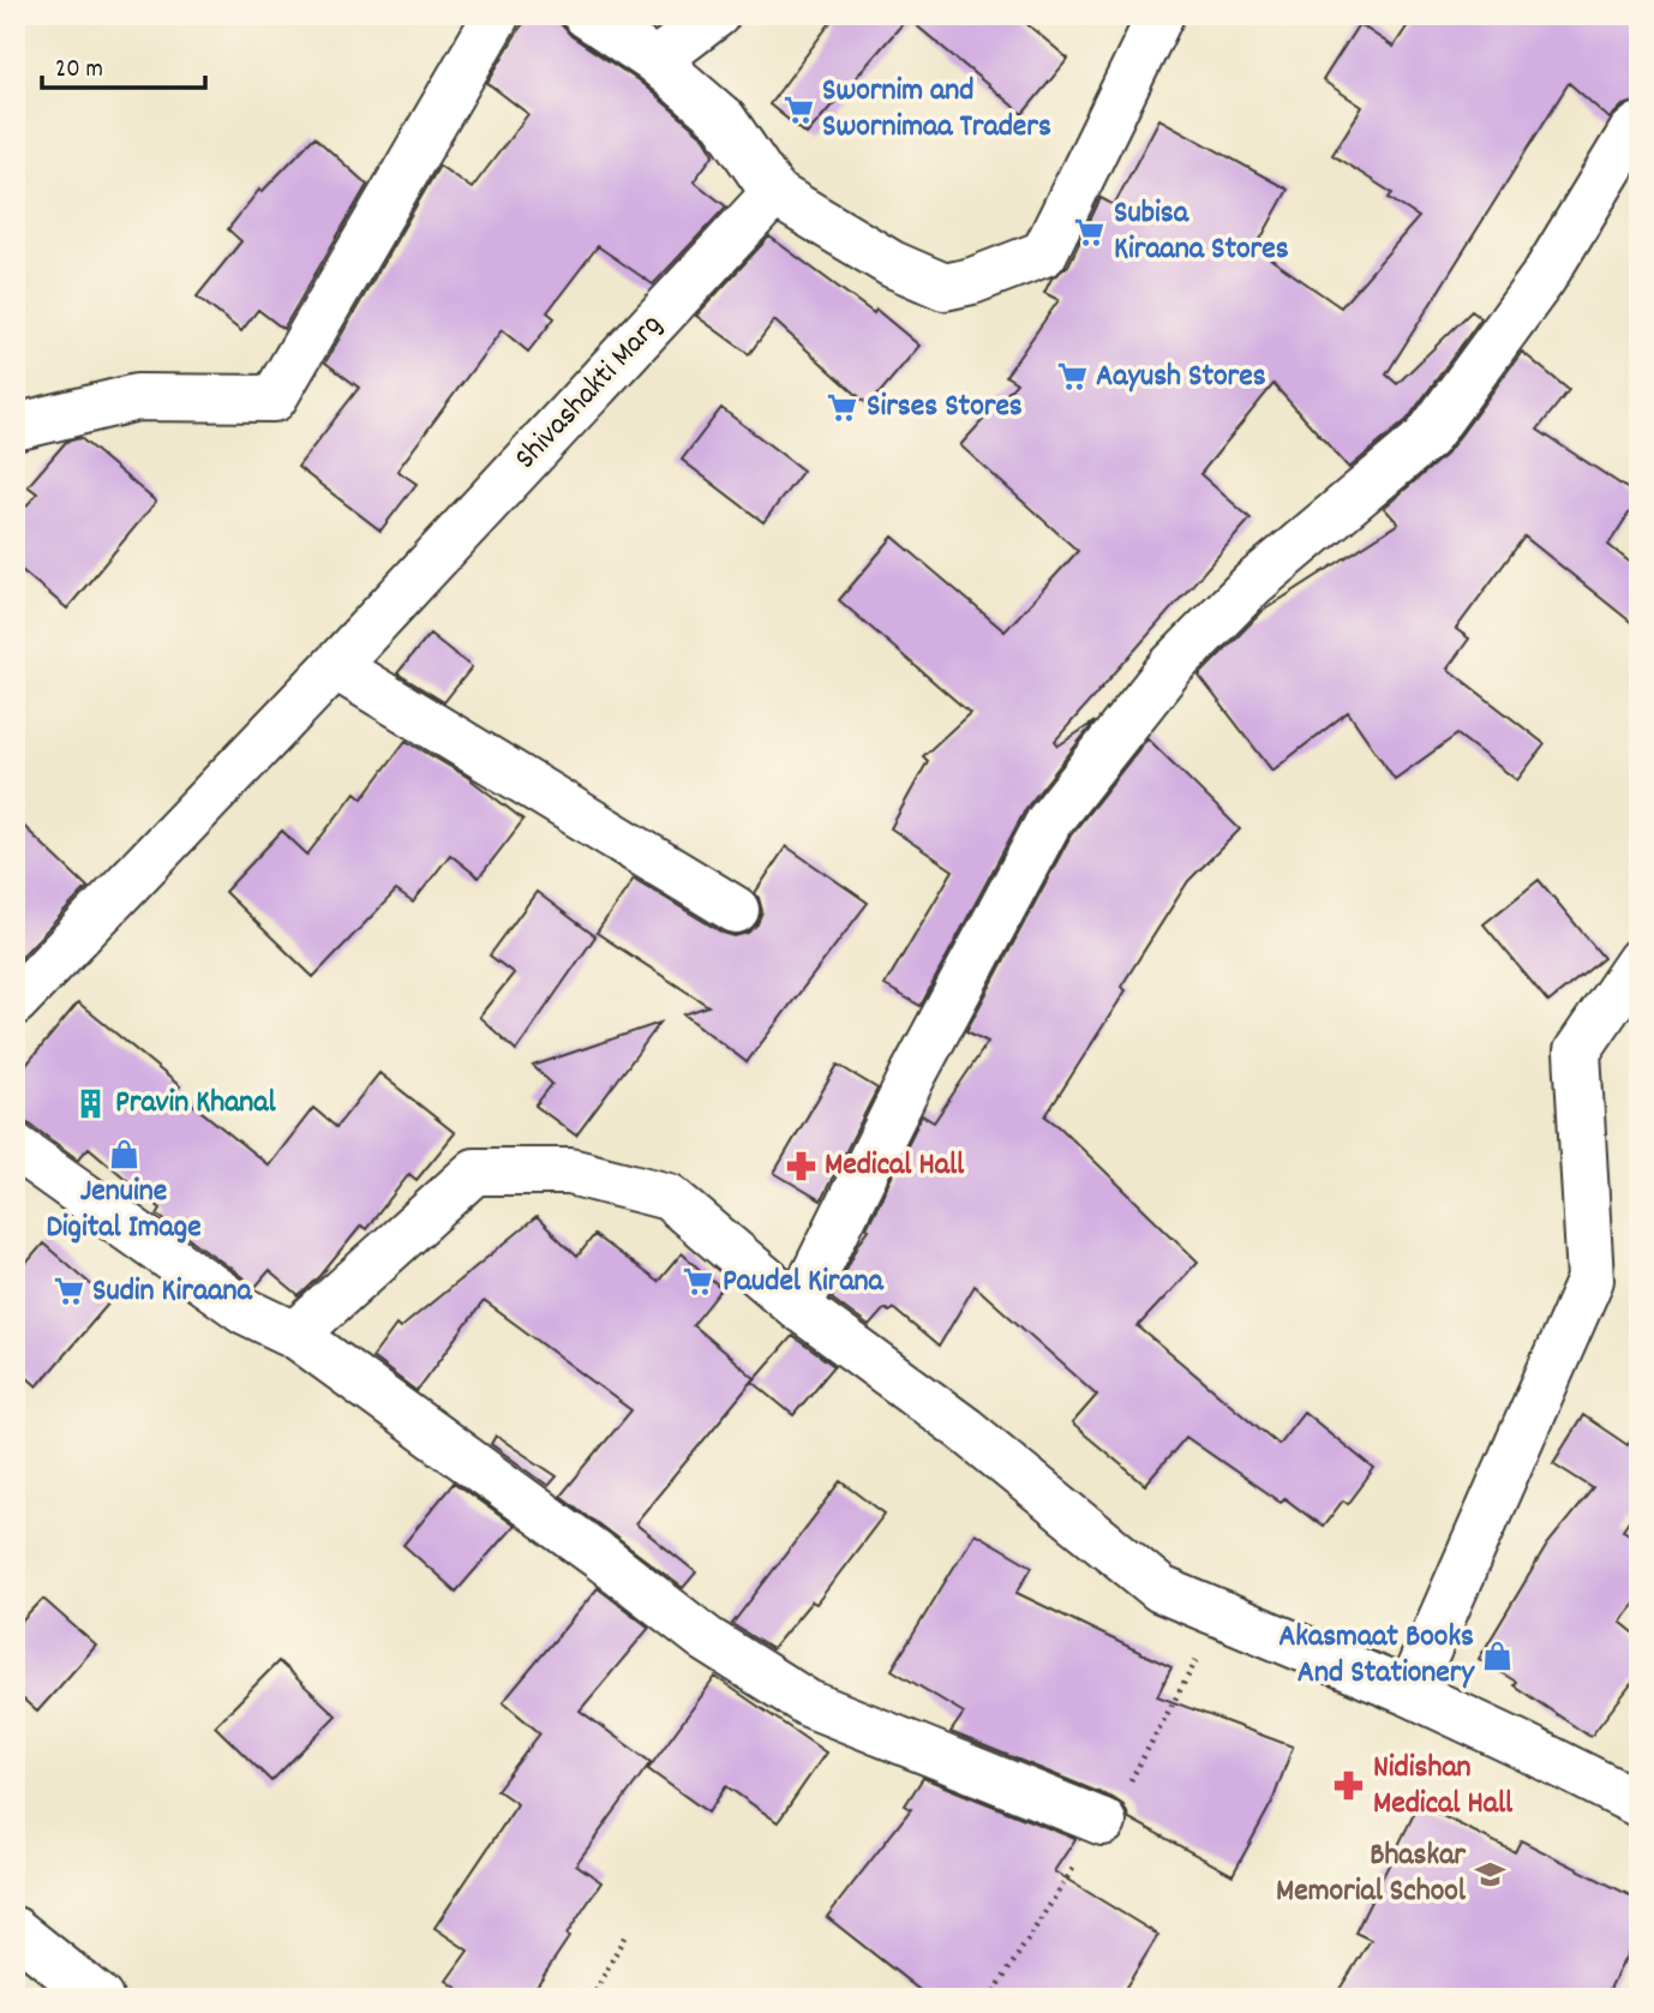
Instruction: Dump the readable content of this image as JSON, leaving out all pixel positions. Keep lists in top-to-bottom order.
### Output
{
  "streets": {
    "street": ["Shivashakti Marg"]
  },
  "places": {
    "supermarket": [
      "Swornim and Swornimaa Traders",
      "Subisa Kiraana Stores",
      "Aayush Stores",
      "Sirses Stores",
      "Paudel Kirana",
      "Sudin Kiraana"
    ],
    "building": ["Pravin Khanal"],
    "shop": ["Jenuine Digital Image", "Akasmaat Books And Stationery"],
    "pharmacy": ["Medical Hall", "Nidishan Medical Hall"],
    "school or university": ["Bhaskar Memorial School"]
  },
  "scale_bar": "20 m"
}
